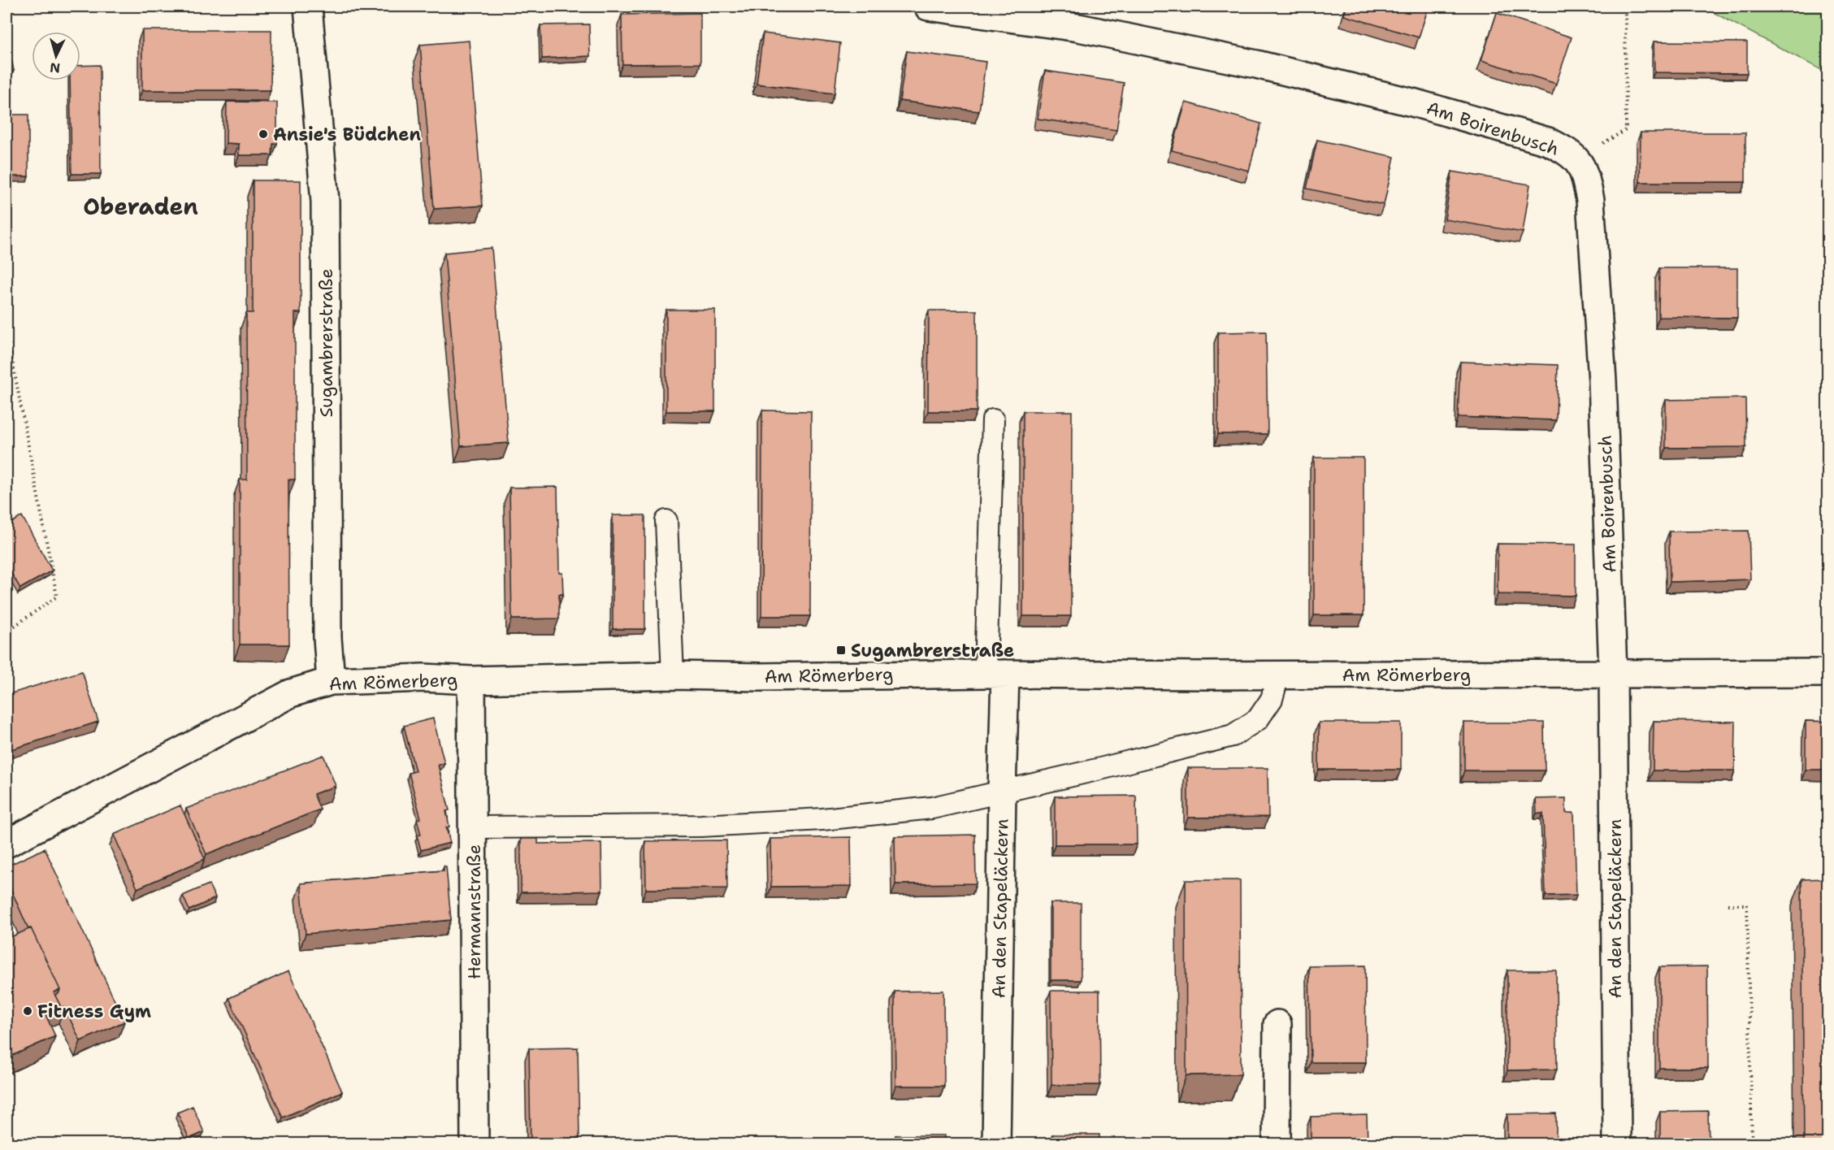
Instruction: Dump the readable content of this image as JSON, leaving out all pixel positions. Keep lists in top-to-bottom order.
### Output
{
  "streets": {
    "street": [
      "Am Boirenbusch",
      "Sugambrerstraße",
      "Am Römerberg",
      "An den Stapeläckern",
      "Hermannstraße"
    ]
  },
  "crossings": [
    ["Am Boirenbusch", "Am Römerberg"],
    ["Am Boirenbusch", "An den Stapeläckern"],
    ["Sugambrerstraße", "Am Römerberg"],
    ["Am Römerberg", "An den Stapeläckern"],
    ["Am Römerberg", "Hermannstraße"]
  ],
  "districts": ["Oberaden"],
  "places": {
    "other": ["Ansie's Büdchen", "Fitness Gym"],
    "transit": ["Sugambrerstraße"]
  },
  "north": "bottom"
}
